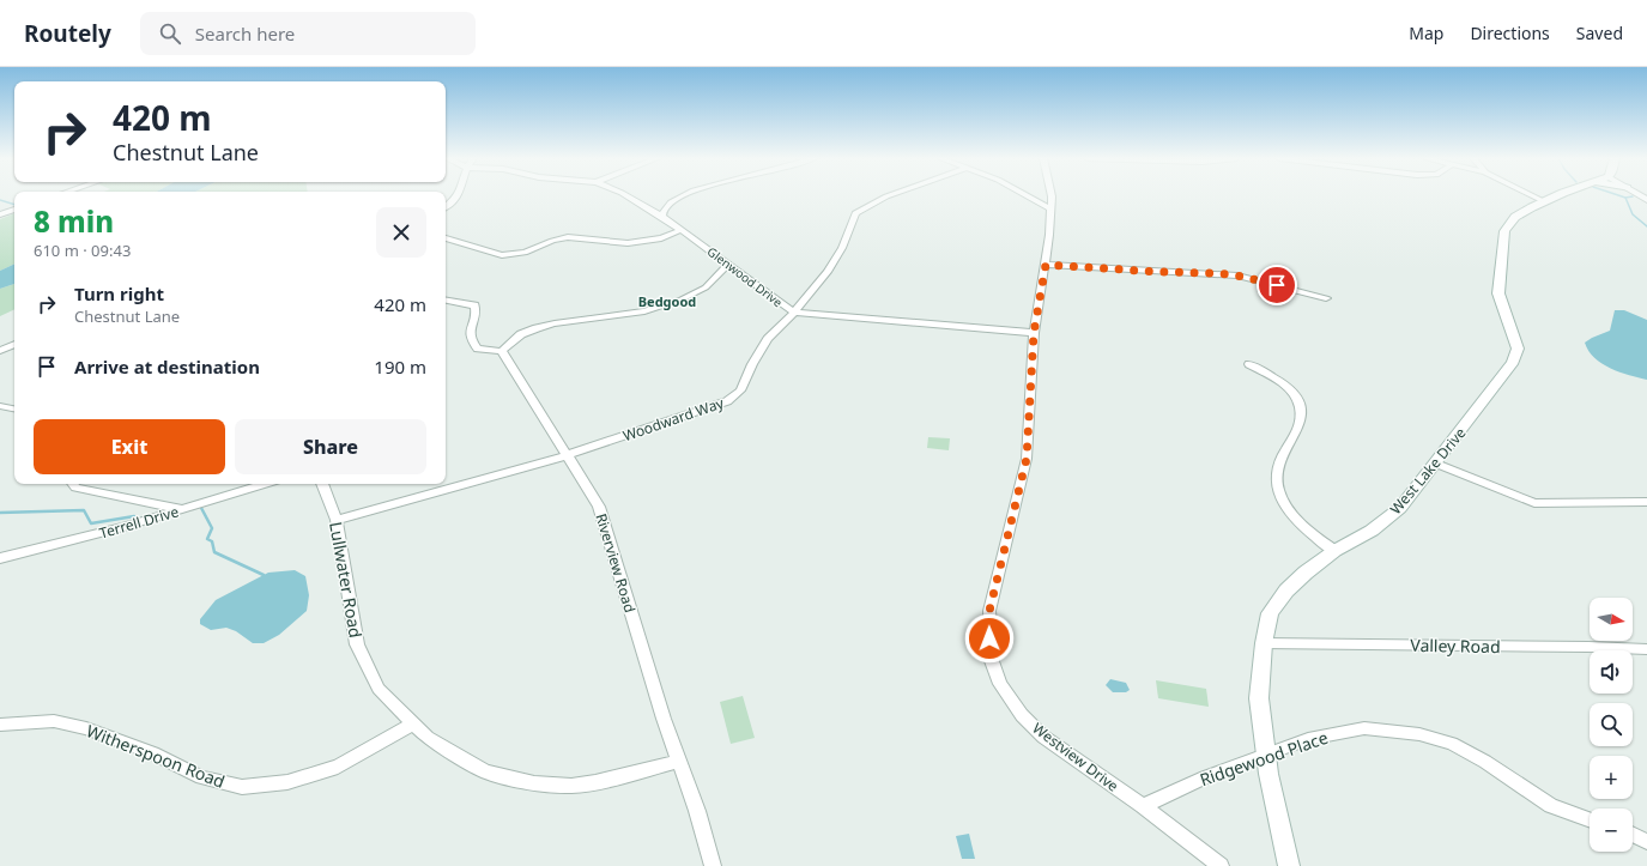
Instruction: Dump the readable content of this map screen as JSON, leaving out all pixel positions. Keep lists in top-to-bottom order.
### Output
{
  "streets": {
    "main road": ["West Lake Drive"],
    "street": [
      "Glenwood Drive",
      "Woodward Way",
      "Terrell Drive",
      "Riverview Road",
      "Lullwater Road",
      "Valley Road",
      "Witherspoon Road",
      "Westview Drive",
      "Ridgewood Place"
    ]
  },
  "crossings": [
    ["Glenwood Drive", "Woodward Way"],
    ["Glenwood Drive", "Westview Drive"],
    ["Woodward Way", "Riverview Road"],
    ["Woodward Way", "Lullwater Road"],
    ["West Lake Drive", "Valley Road"],
    ["West Lake Drive", "Ridgewood Place"],
    ["Riverview Road", "Lullwater Road"],
    ["Lullwater Road", "Witherspoon Road"],
    ["Westview Drive", "Ridgewood Place"]
  ],
  "districts": ["Bedgood"],
  "north": "right",
  "page": {
    "header": "Routely",
    "search": "Search here",
    "nav": ["Map", "Directions", "Saved"],
    "turn": ["420 m", "Chestnut Lane"],
    "heading": ["8 min", "610 m · 09:43"],
    "list": [
      {
        "name": "Turn right",
        "note": "Chestnut Lane",
        "value": "420 m"
      },
      {
        "name": "Arrive at destination",
        "value": "190 m"
      }
    ],
    "buttons": ["Exit", "Share"],
    "map_buttons": ["+", "−"]
  }
}
